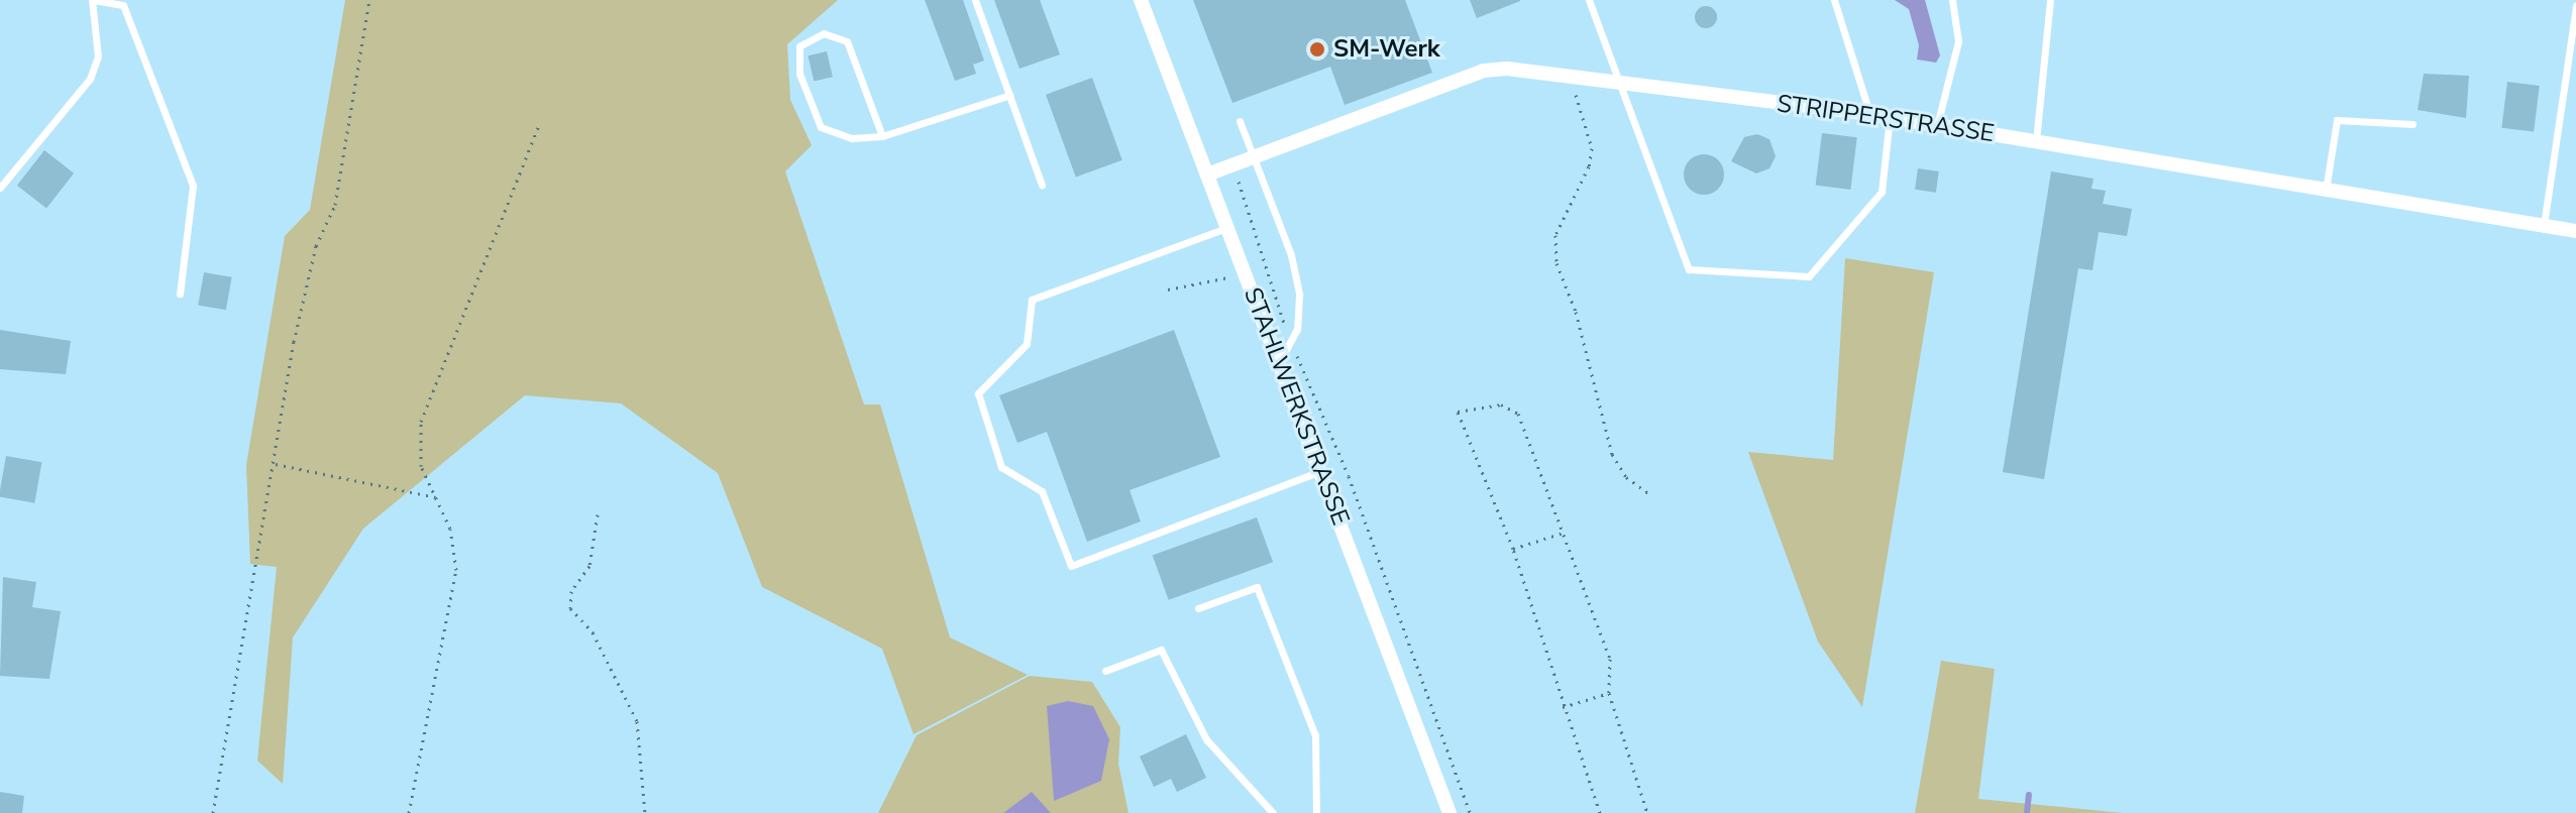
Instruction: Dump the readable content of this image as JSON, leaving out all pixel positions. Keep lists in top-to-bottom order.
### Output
{
  "streets": {
    "street": ["STRIPPERSTRASSE", "STAHLWERKSTRASSE"]
  },
  "crossings": [
    ["STRIPPERSTRASSE", "STAHLWERKSTRASSE"]
  ],
  "places": ["SM-Werk"]
}
